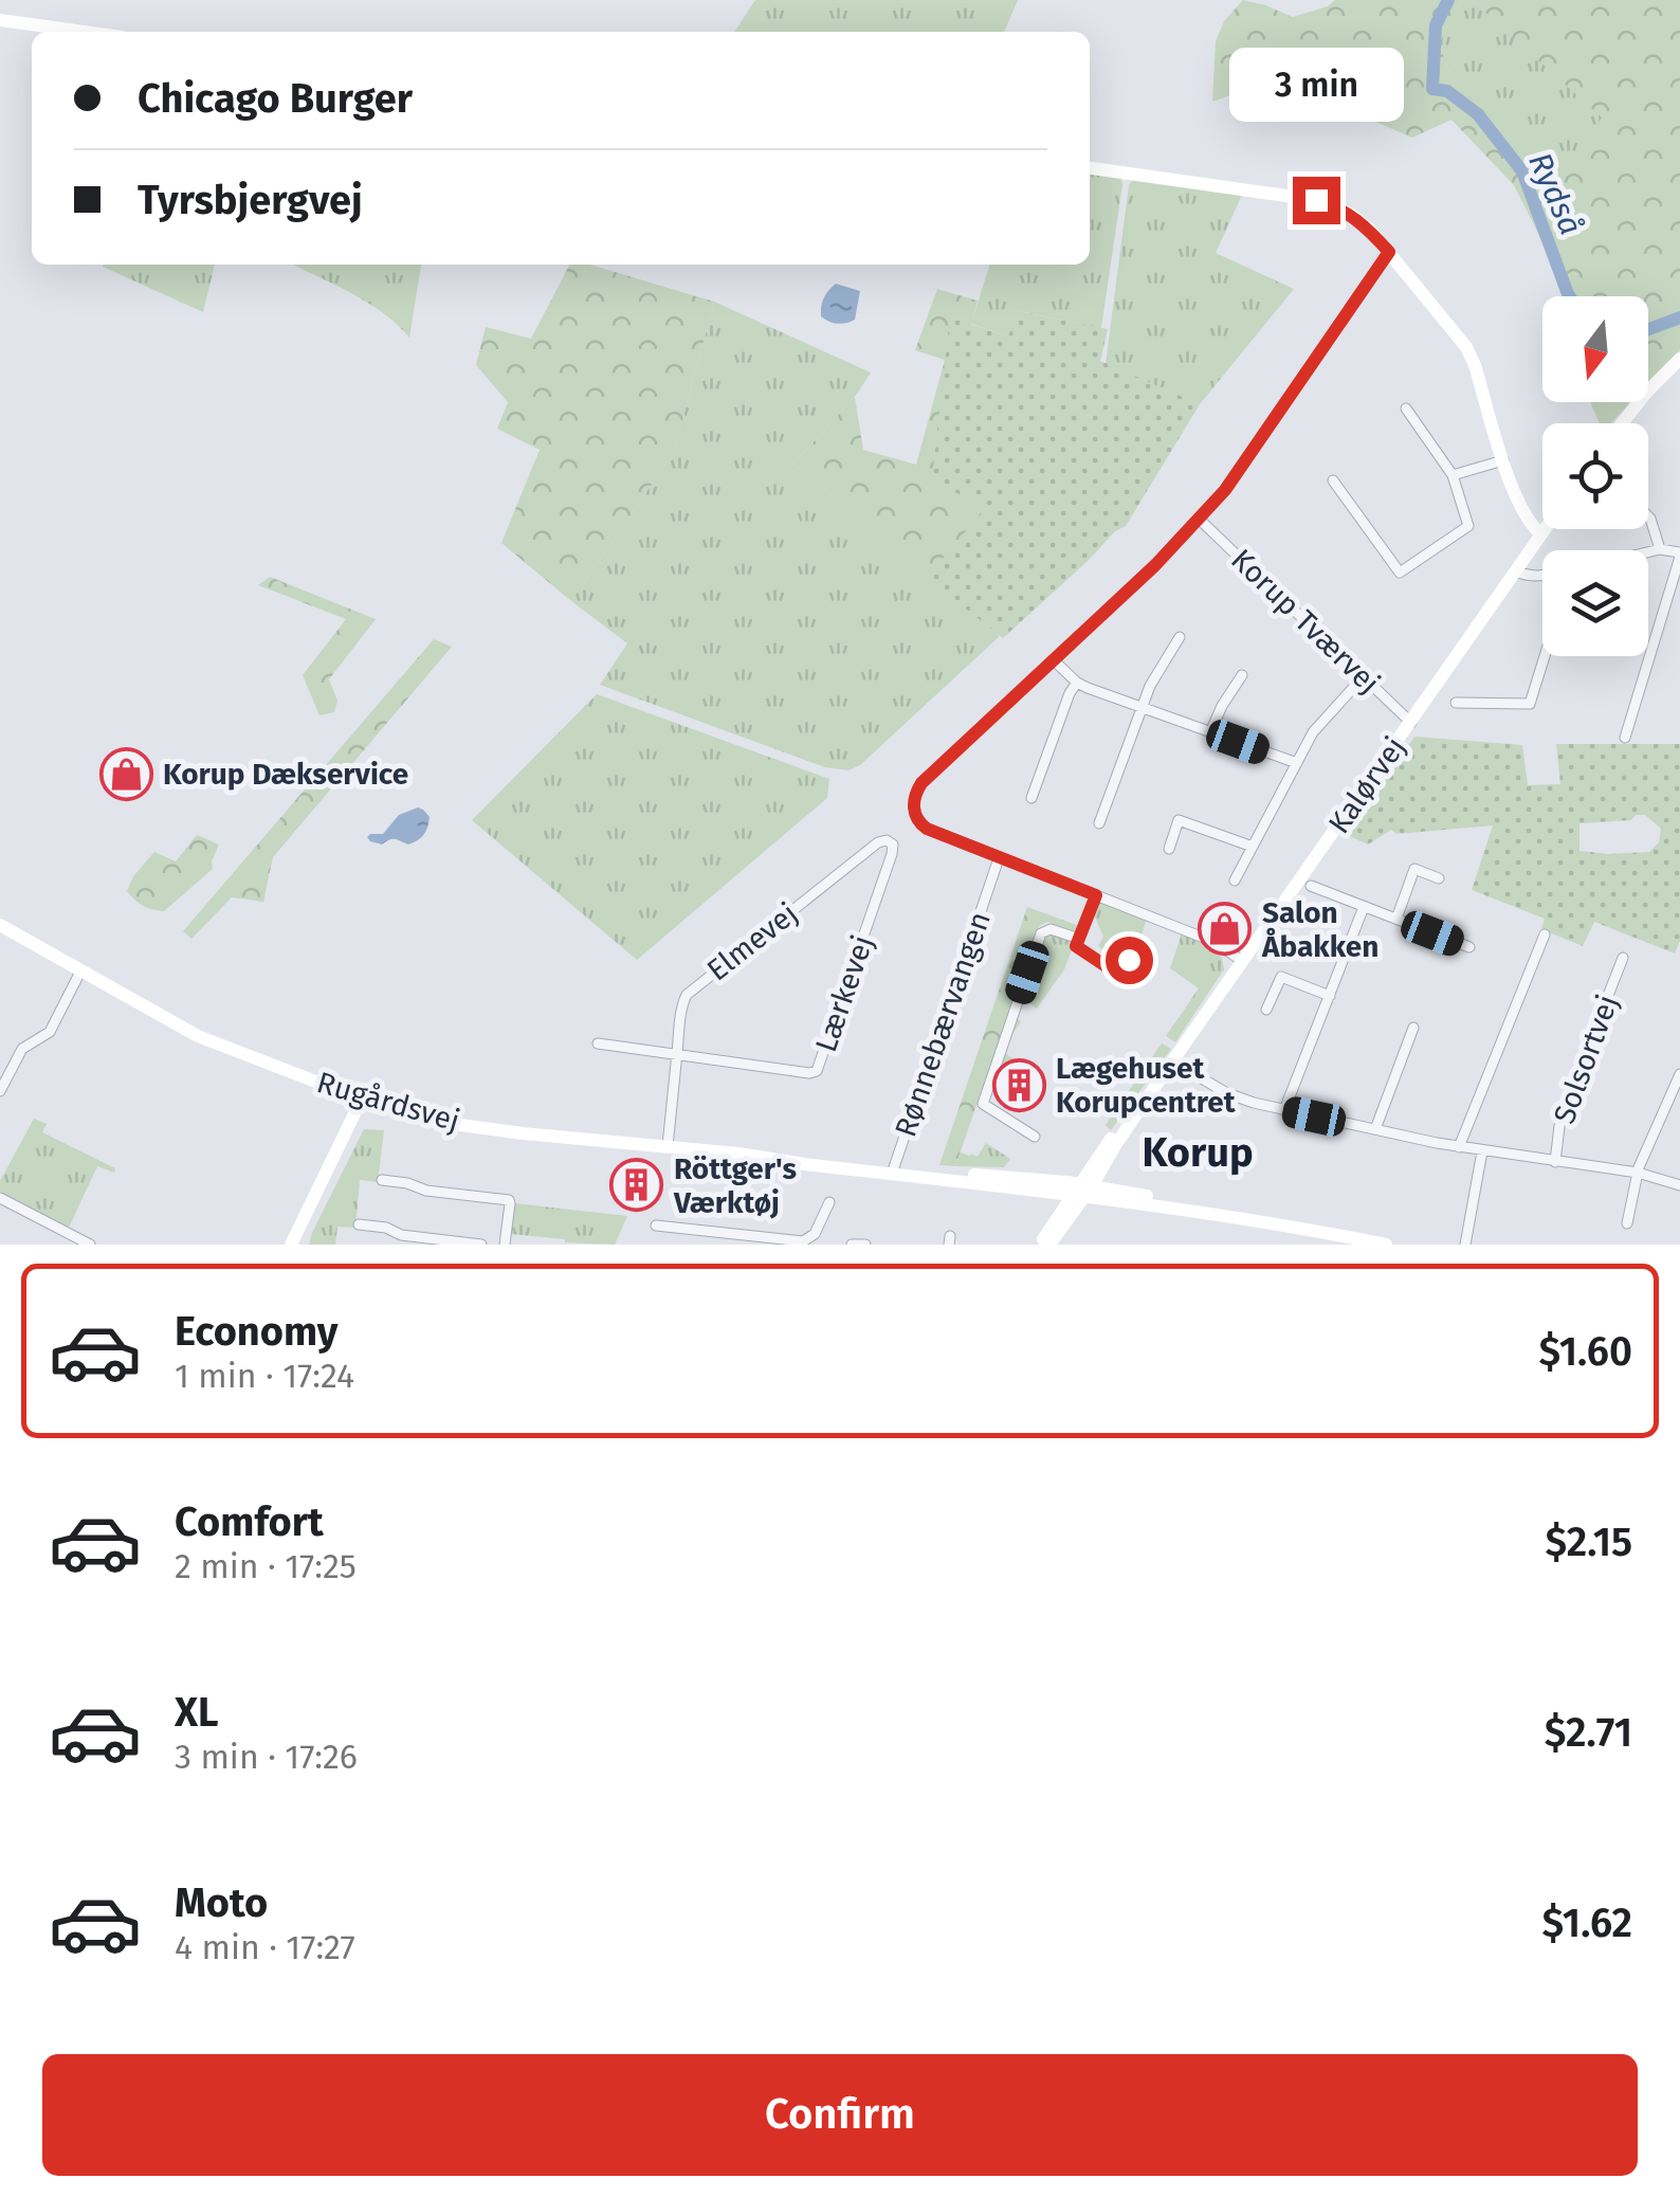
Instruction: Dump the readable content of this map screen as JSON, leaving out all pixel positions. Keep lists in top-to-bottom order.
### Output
{
  "streets": {
    "street": [
      "Korup Tværvej",
      "Kalørvej",
      "Elmevej",
      "Lærkevej",
      "Rønnebærvangen",
      "Solsortvej",
      "Rugårdsvej"
    ]
  },
  "crossings": [
    ["Korup Tværvej", "Kalørvej"],
    ["Kalørvej", "Rugårdsvej"],
    ["Elmevej", "Lærkevej"],
    ["Elmevej", "Rugårdsvej"],
    ["Rønnebærvangen", "Rugårdsvej"]
  ],
  "districts": ["Korup"],
  "water": ["Rydså"],
  "places": {
    "shop": ["Korup Dækservice", "Salon Åbakken"],
    "building": ["Lægehuset Korupcentret", "Röttger's Værktøj"]
  },
  "north": "bottom",
  "page": {
    "banner": ["Chicago Burger", "Tyrsbjergvej"],
    "bubble": "3 min",
    "list": [
      {
        "name": "Economy",
        "note": "1 min · 17:24",
        "value": "$1.60"
      },
      {
        "name": "Comfort",
        "note": "2 min · 17:25",
        "value": "$2.15"
      },
      {
        "name": "XL",
        "note": "3 min · 17:26",
        "value": "$2.71"
      },
      {
        "name": "Moto",
        "note": "4 min · 17:27",
        "value": "$1.62"
      }
    ],
    "buttons": "Confirm"
  }
}
